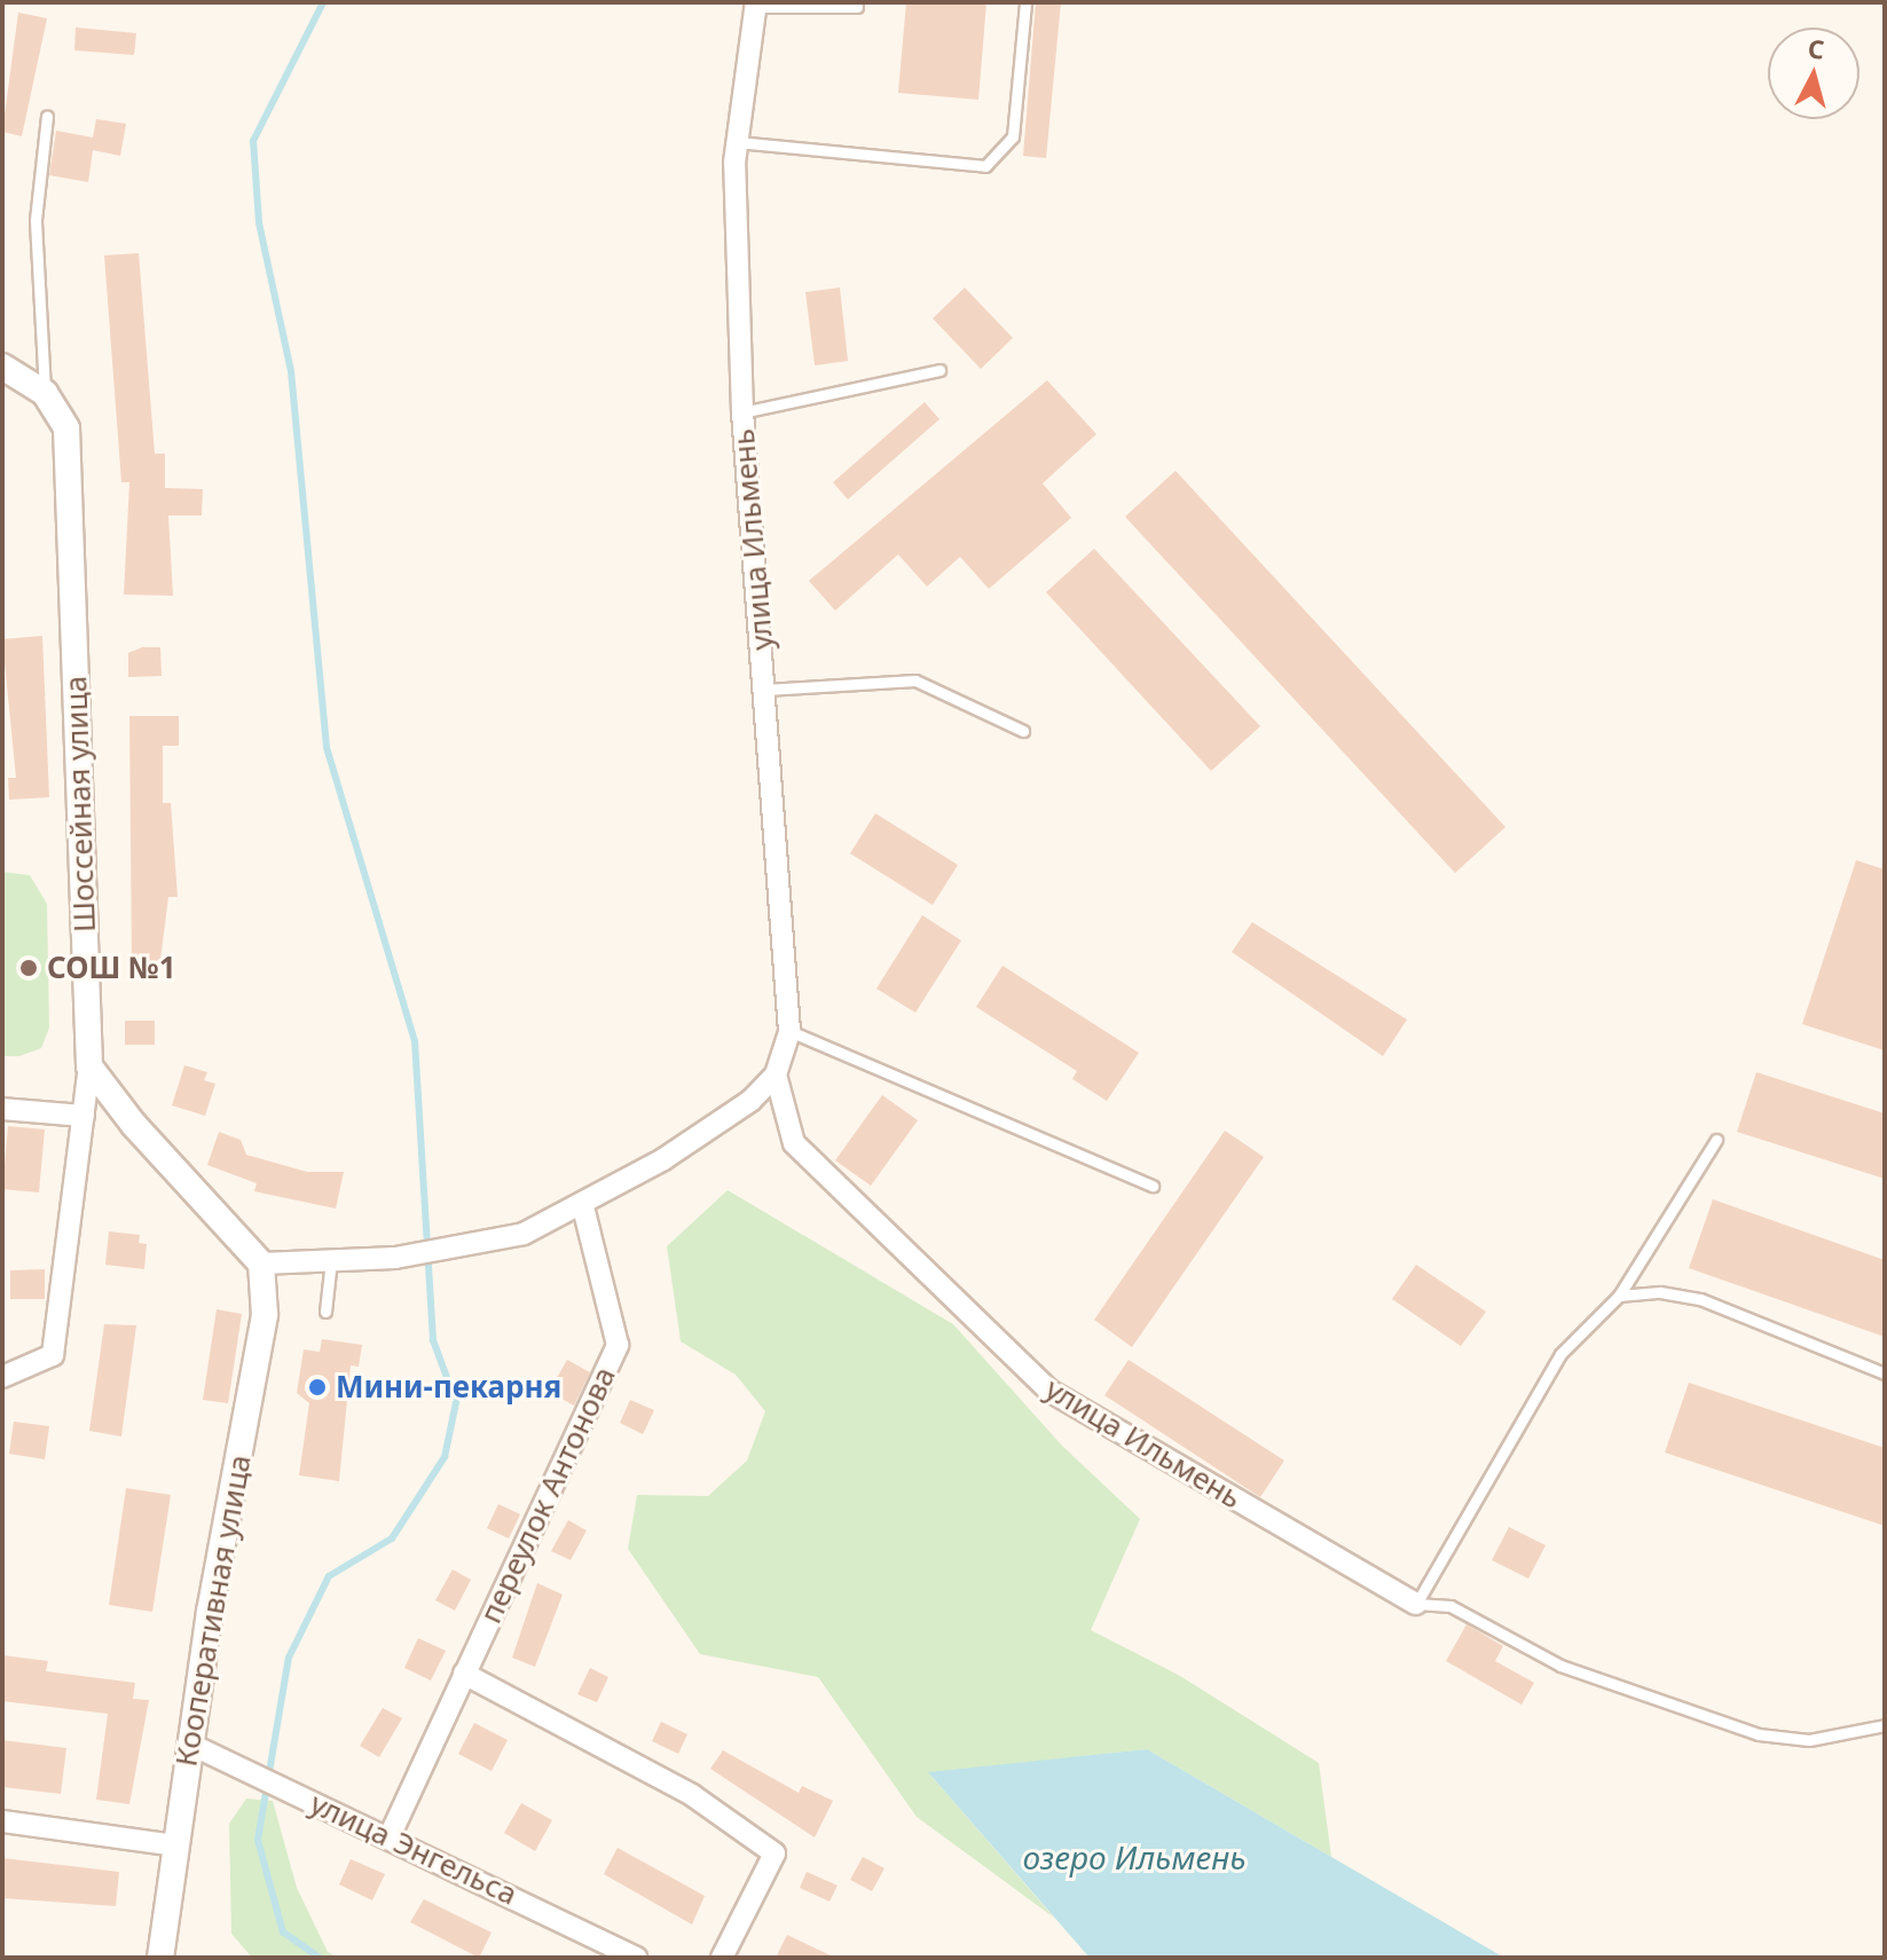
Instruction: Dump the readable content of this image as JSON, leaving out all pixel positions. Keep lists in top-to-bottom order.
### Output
{
  "streets": {
    "street": [
      "улица Ильмень",
      "Шоссейная улица",
      "переулок Антонова",
      "Кооперативная улица",
      "улица Энгельса"
    ]
  },
  "crossings": [
    ["улица Ильмень", "переулок Антонова"],
    ["улица Ильмень", "Кооперативная улица"],
    ["переулок Антонова", "улица Энгельса"],
    ["Кооперативная улица", "улица Энгельса"]
  ],
  "water": ["озеро Ильмень"],
  "places": ["СОШ №1", "Мини-пекарня"],
  "north": "top"
}
